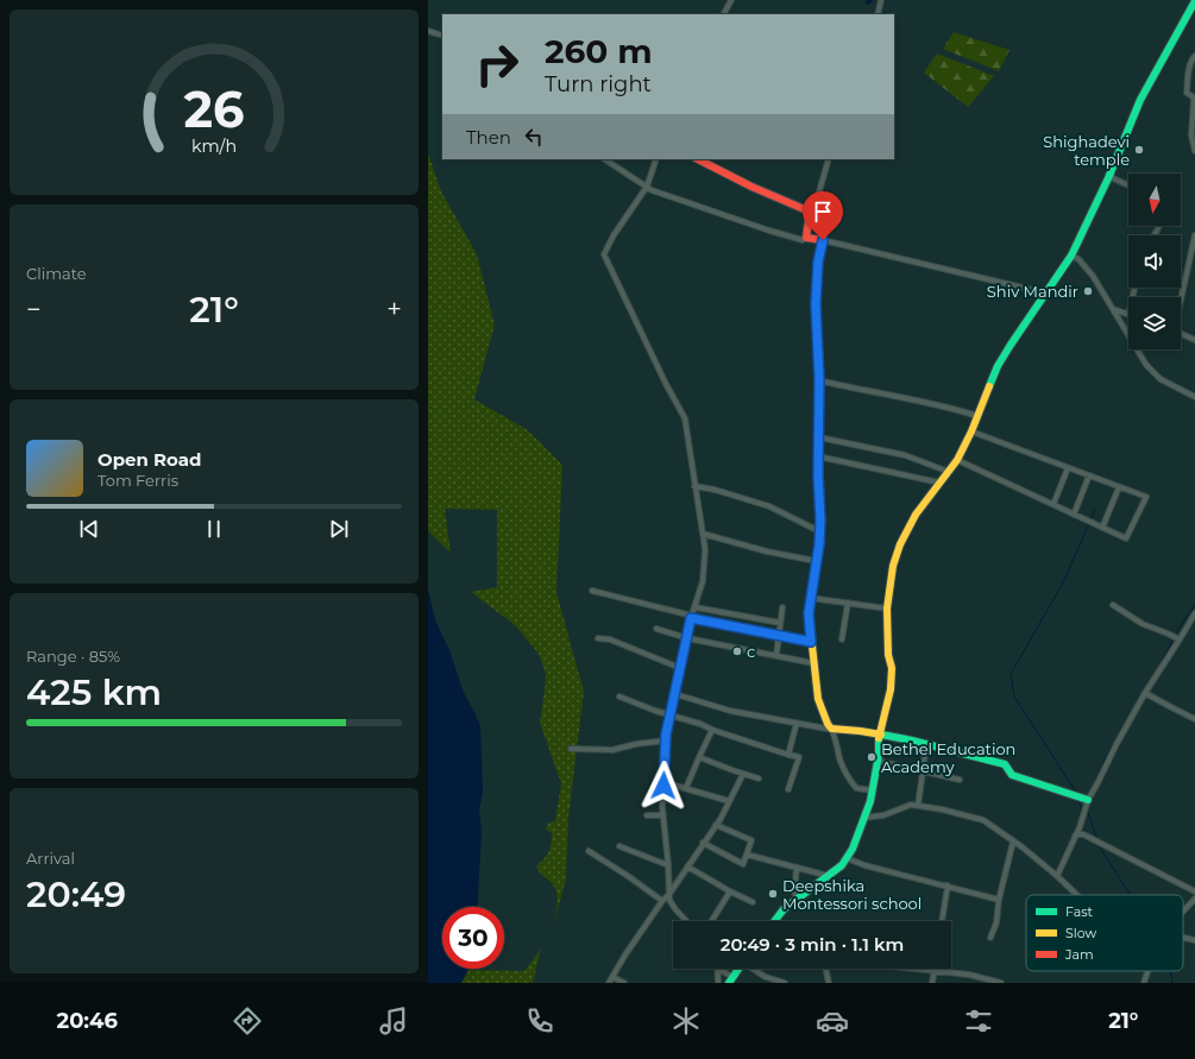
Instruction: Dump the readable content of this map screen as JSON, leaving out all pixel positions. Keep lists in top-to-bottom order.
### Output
{
  "places": [
    "Shighadevi temple",
    "Shiv Mandir",
    "c",
    "Bethel Education Academy",
    "Deepshika Montessori school"
  ],
  "legend": ["Fast", "Slow", "Jam"],
  "north": "bottom",
  "page": {
    "turn": ["260 m", "Turn right"],
    "then": "Then",
    "tile": [
      "Climate",
      ["Range · 85%", "425 km"],
      ["Arrival", "20:49"]
    ],
    "heat": ["−", "21°", "+"],
    "song": ["Open Road", "Tom Ferris"],
    "limit": "30",
    "trip": "20:49 · 3 min · 1.1 km",
    "tabs": ["20:46", "21°"],
    "gauge": ["26", "km/h"]
  }
}
